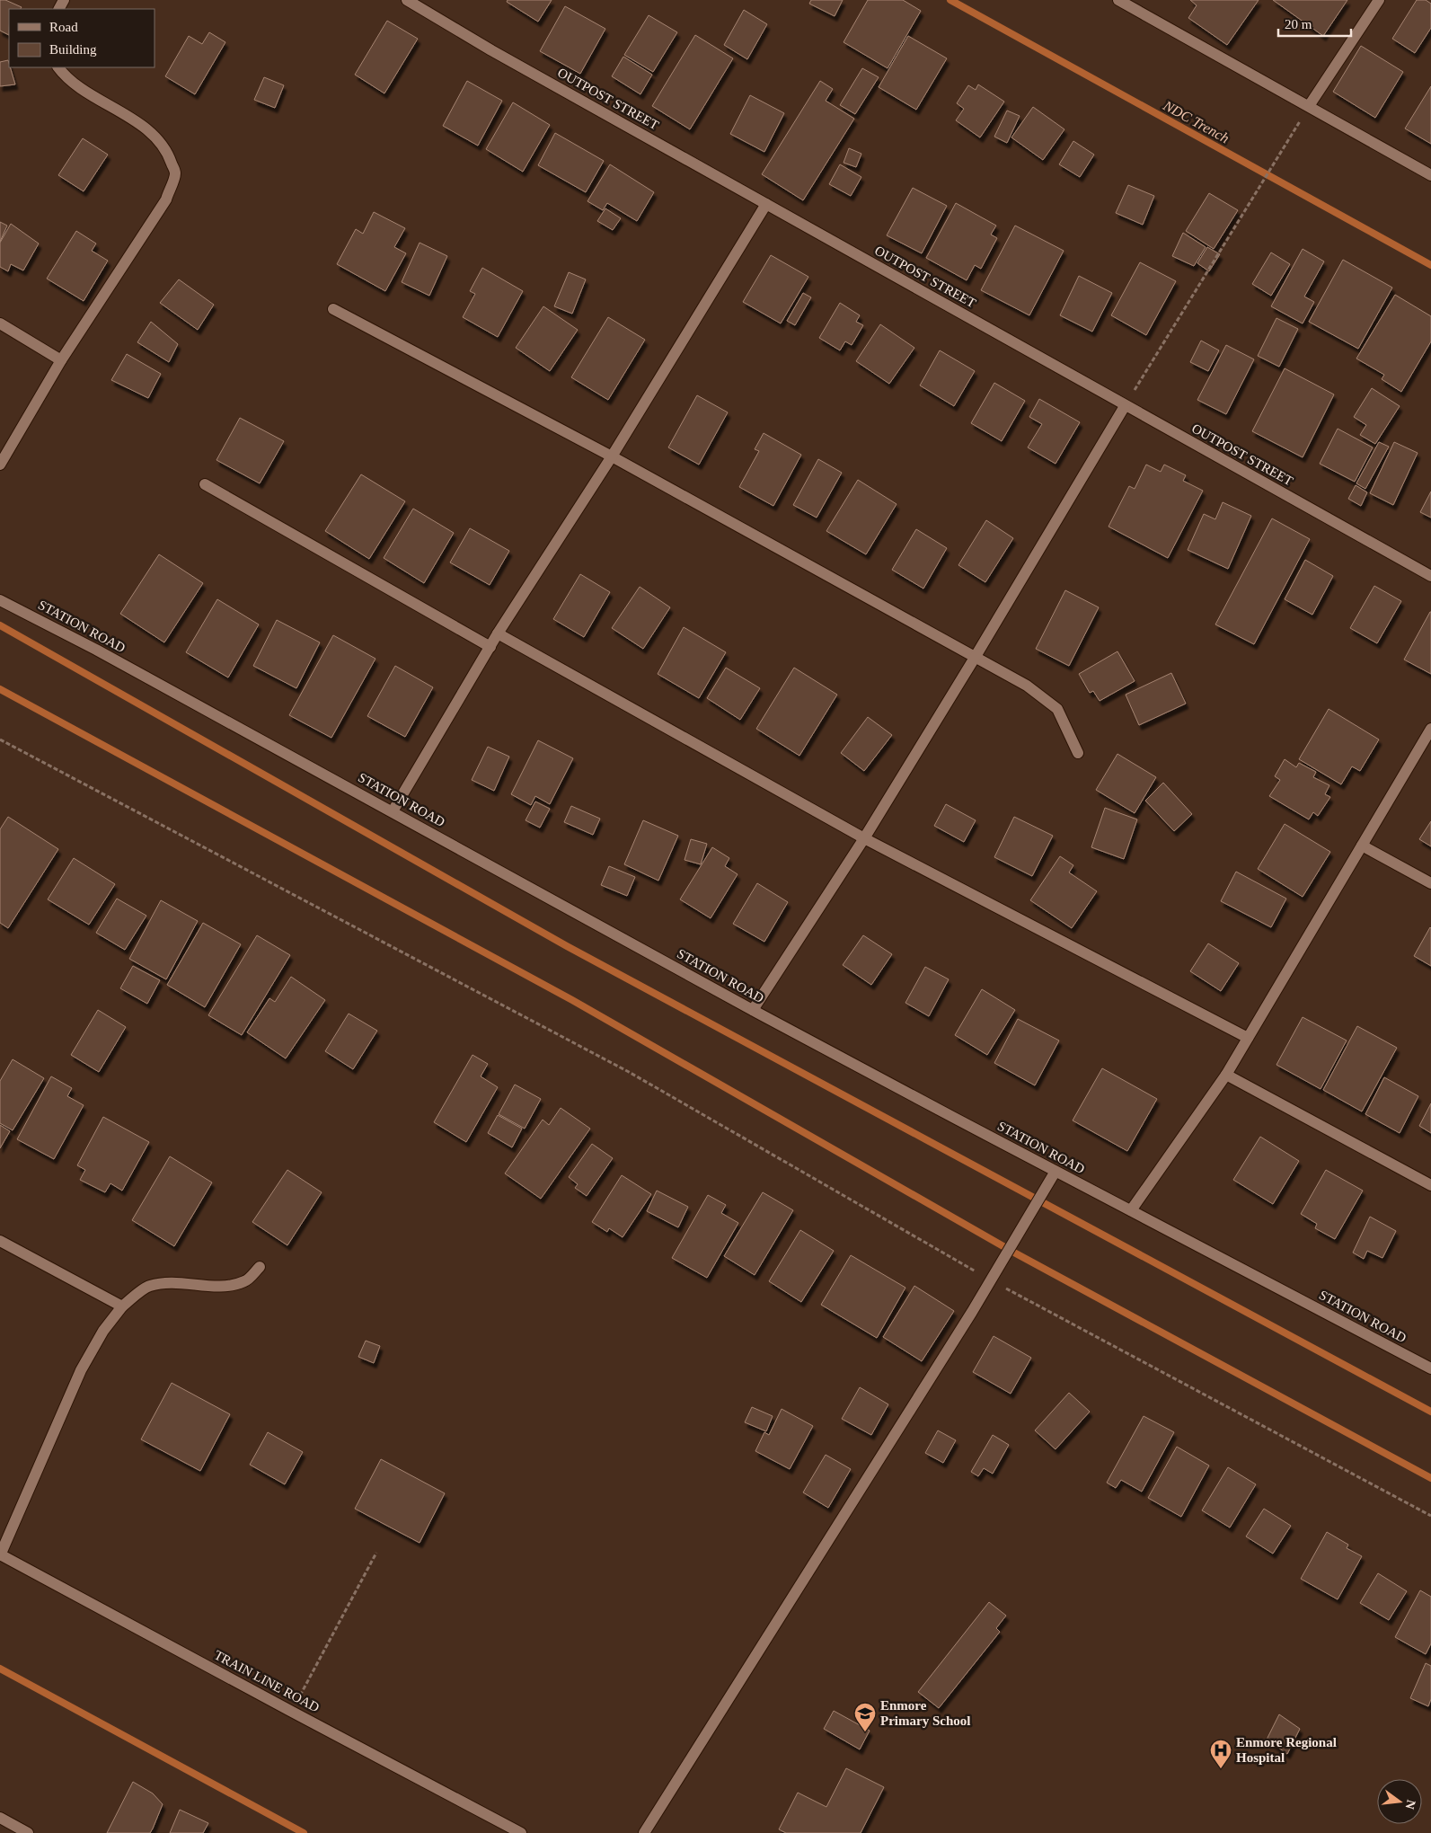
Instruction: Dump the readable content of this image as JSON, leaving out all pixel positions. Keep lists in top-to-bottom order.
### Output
{
  "streets": {
    "street": ["OUTPOST STREET", "STATION ROAD", "TRAIN LINE ROAD"]
  },
  "water": ["NDC Trench"],
  "places": {
    "school or university": ["Enmore Primary School"],
    "hospital": ["Enmore Regional Hospital"]
  },
  "legend": ["Road", "Building"],
  "scale_bar": "20 m",
  "north": "right"
}
